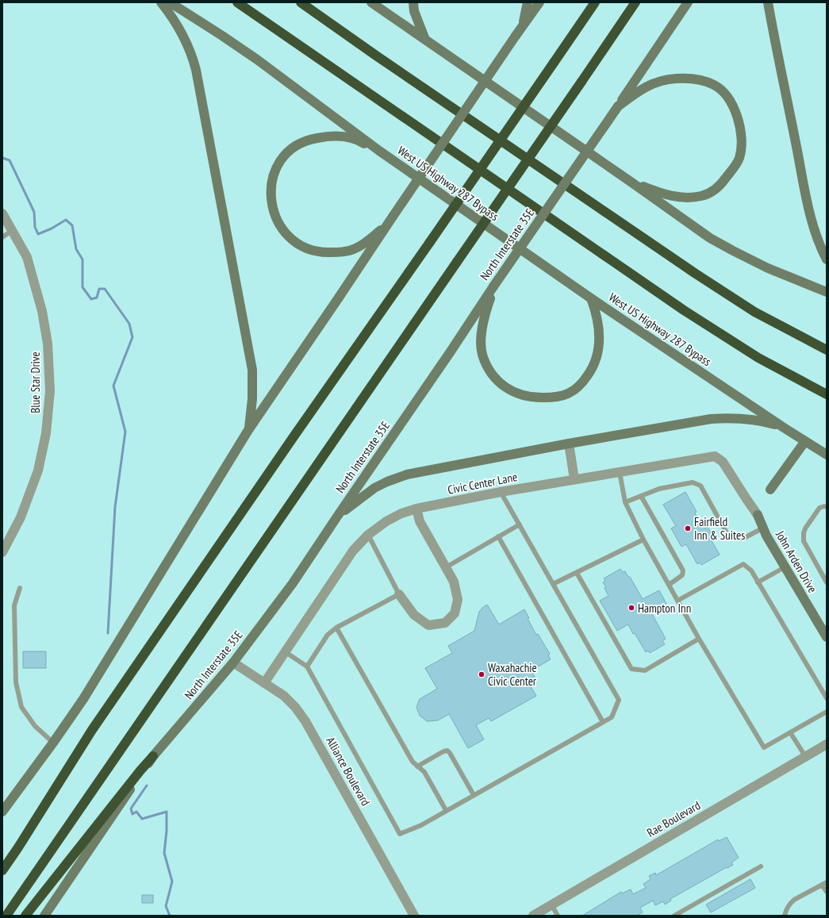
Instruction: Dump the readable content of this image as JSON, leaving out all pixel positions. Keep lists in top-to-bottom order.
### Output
{
  "streets": {
    "main road": ["West US Highway 287 Bypass", "North Interstate 35E", "John Arden Drive"],
    "street": [
      "Blue Star Drive",
      "Civic Center Lane",
      "Alliance Boulevard",
      "Rae Boulevard"
    ]
  },
  "crossings": [
    ["North Interstate 35E", "Alliance Boulevard"],
    ["Civic Center Lane", "John Arden Drive"],
    ["Civic Center Lane", "Alliance Boulevard"]
  ],
  "places": ["Fairfield Inn & Suites", "Hampton Inn", "Waxahachie Civic Center"]
}
